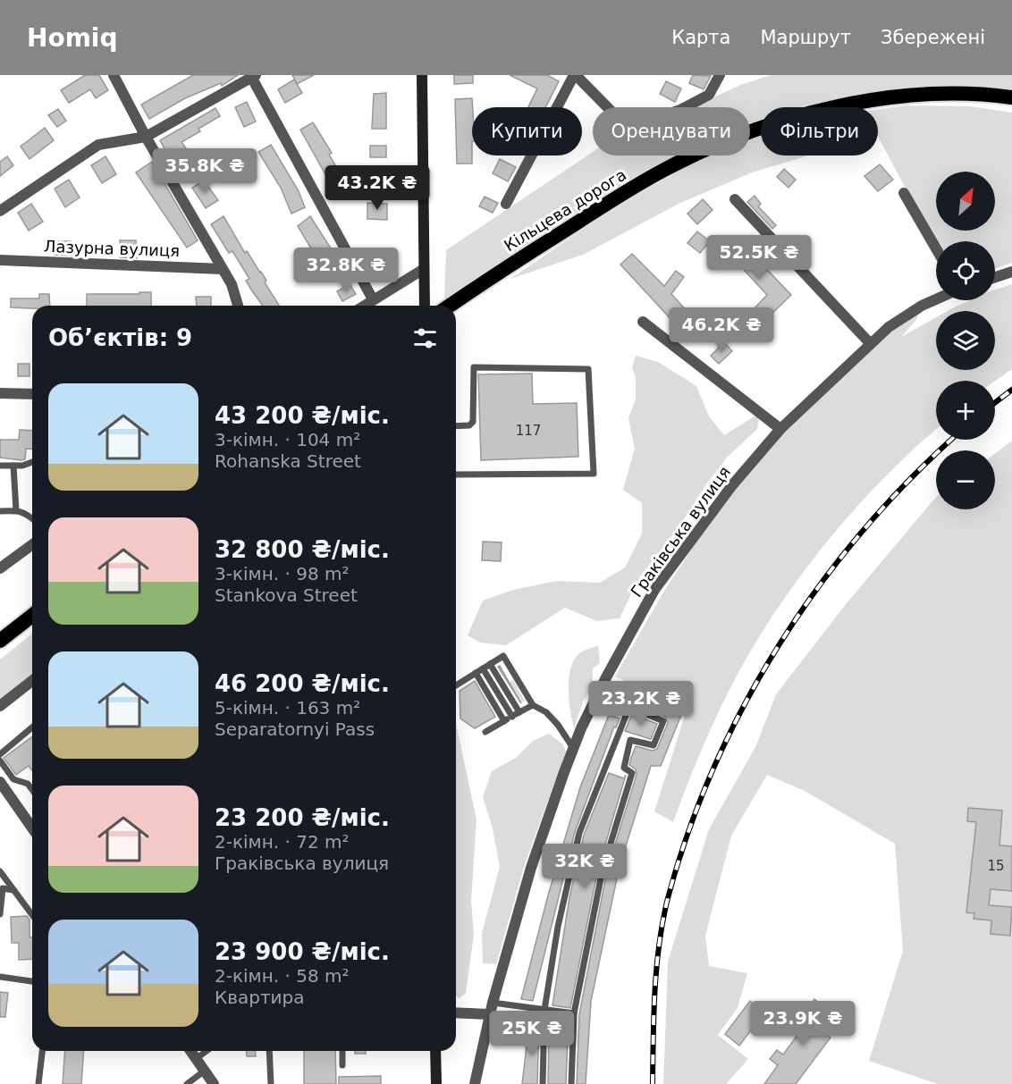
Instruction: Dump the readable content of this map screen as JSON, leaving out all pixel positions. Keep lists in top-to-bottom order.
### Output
{
  "streets": {
    "highway": ["Кільцева дорога"],
    "street": ["Лазурна вулиця", "Граківська вулиця"]
  },
  "house_numbers": ["117", "15"],
  "north": "top right",
  "page": {
    "header": "Homiq",
    "nav": ["Карта", "Маршрут", "Збережені"],
    "chip": ["Купити", "Орендувати", "Фільтри"],
    "price": [
      "35.8K ₴",
      "43.2K ₴",
      "52.5K ₴",
      "32.8K ₴",
      "46.2K ₴",
      "23.2K ₴",
      "32K ₴",
      "23.9K ₴",
      "25K ₴"
    ],
    "map_buttons": ["+", "−"],
    "heading": "Об’єктів: 9",
    "list": [
      {
        "name": "43 200 ₴/міс.",
        "note": "3-кімн. · 104 m² · Rohanska Street"
      },
      {
        "name": "32 800 ₴/міс.",
        "note": "3-кімн. · 98 m² · Stankova Street"
      },
      {
        "name": "46 200 ₴/міс.",
        "note": "5-кімн. · 163 m² · Separatornyi Pass"
      },
      {
        "name": "23 200 ₴/міс.",
        "note": "2-кімн. · 72 m² · Граківська вулиця"
      },
      {
        "name": "23 900 ₴/міс.",
        "note": "2-кімн. · 58 m² · Квартира"
      }
    ]
  }
}
